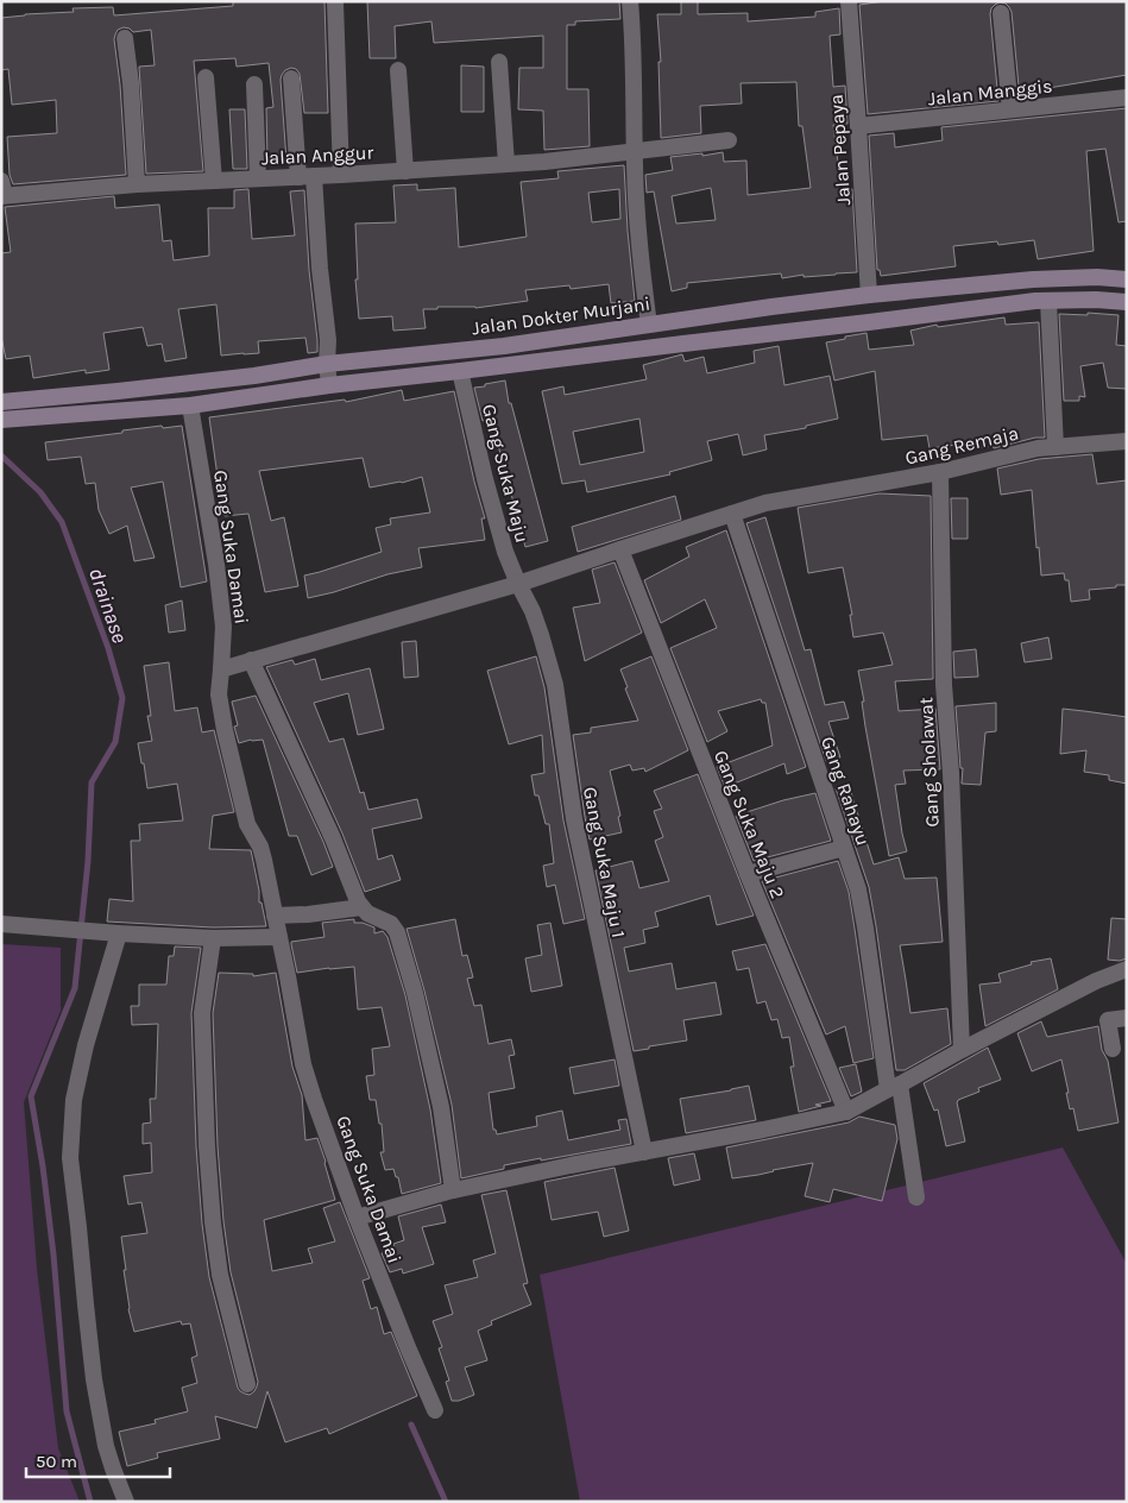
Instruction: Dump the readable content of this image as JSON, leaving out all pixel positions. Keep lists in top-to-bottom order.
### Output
{
  "streets": {
    "main road": ["Jalan Dokter Murjani"],
    "street": [
      "Jalan Manggis",
      "Jalan Pepaya",
      "Jalan Anggur",
      "Gang Remaja",
      "Gang Suka Maju",
      "Gang Suka Damai",
      "Gang Sholawat",
      "Gang Rahayu",
      "Gang Suka Maju 2",
      "Gang Suka Maju 1"
    ]
  },
  "crossings": [
    ["Jalan Manggis", "Jalan Pepaya"],
    ["Jalan Pepaya", "Jalan Dokter Murjani"],
    ["Gang Remaja", "Gang Suka Maju"],
    ["Gang Remaja", "Gang Suka Damai"],
    ["Gang Remaja", "Gang Sholawat"],
    ["Gang Remaja", "Gang Rahayu"],
    ["Gang Remaja", "Gang Suka Maju 2"],
    ["Gang Remaja", "Gang Suka Maju 1"],
    ["Gang Suka Maju", "Gang Suka Maju 1"]
  ],
  "water": ["drainase"],
  "scale_bar": "50 m"
}
